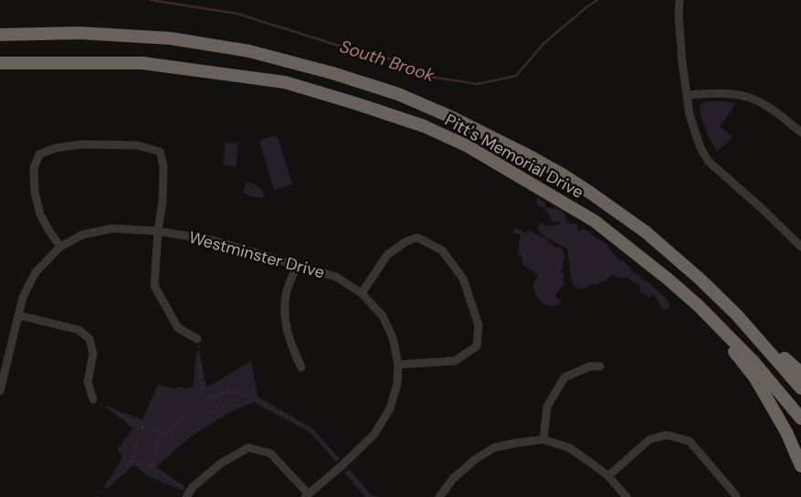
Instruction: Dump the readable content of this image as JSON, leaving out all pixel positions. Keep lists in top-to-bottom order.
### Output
{
  "streets": {
    "highway": ["Pitt's Memorial Drive"],
    "street": ["Westminster Drive"]
  },
  "water": ["South Brook"]
}
